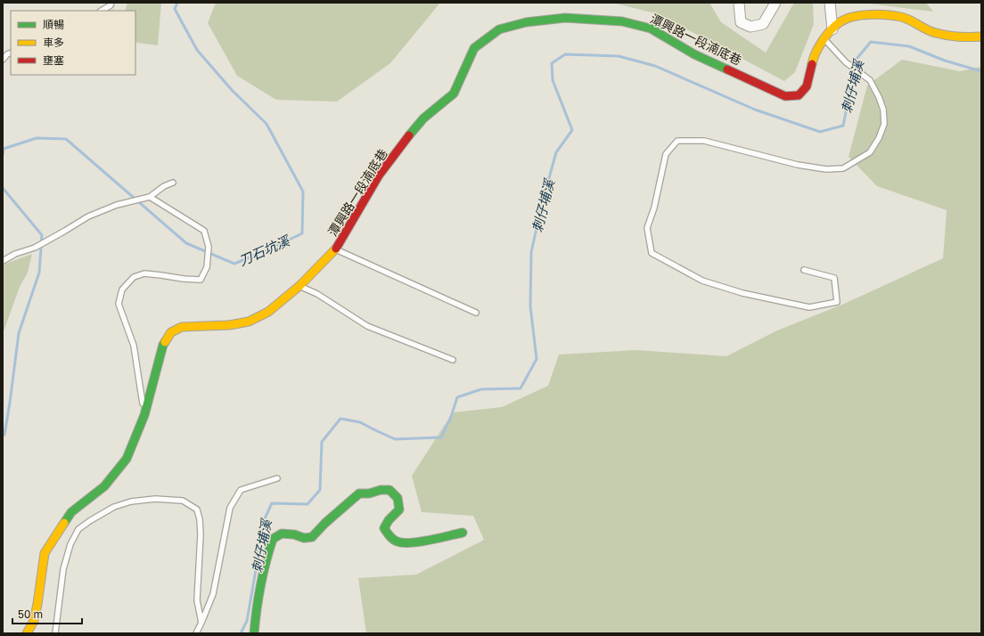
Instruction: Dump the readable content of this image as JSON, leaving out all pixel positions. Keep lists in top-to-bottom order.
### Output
{
  "streets": {
    "street": ["潭興路一段湳底巷"]
  },
  "water": ["刺仔埔溪", "刀石坑溪"],
  "legend": ["順暢", "車多", "壅塞"],
  "scale_bar": "50 m"
}
